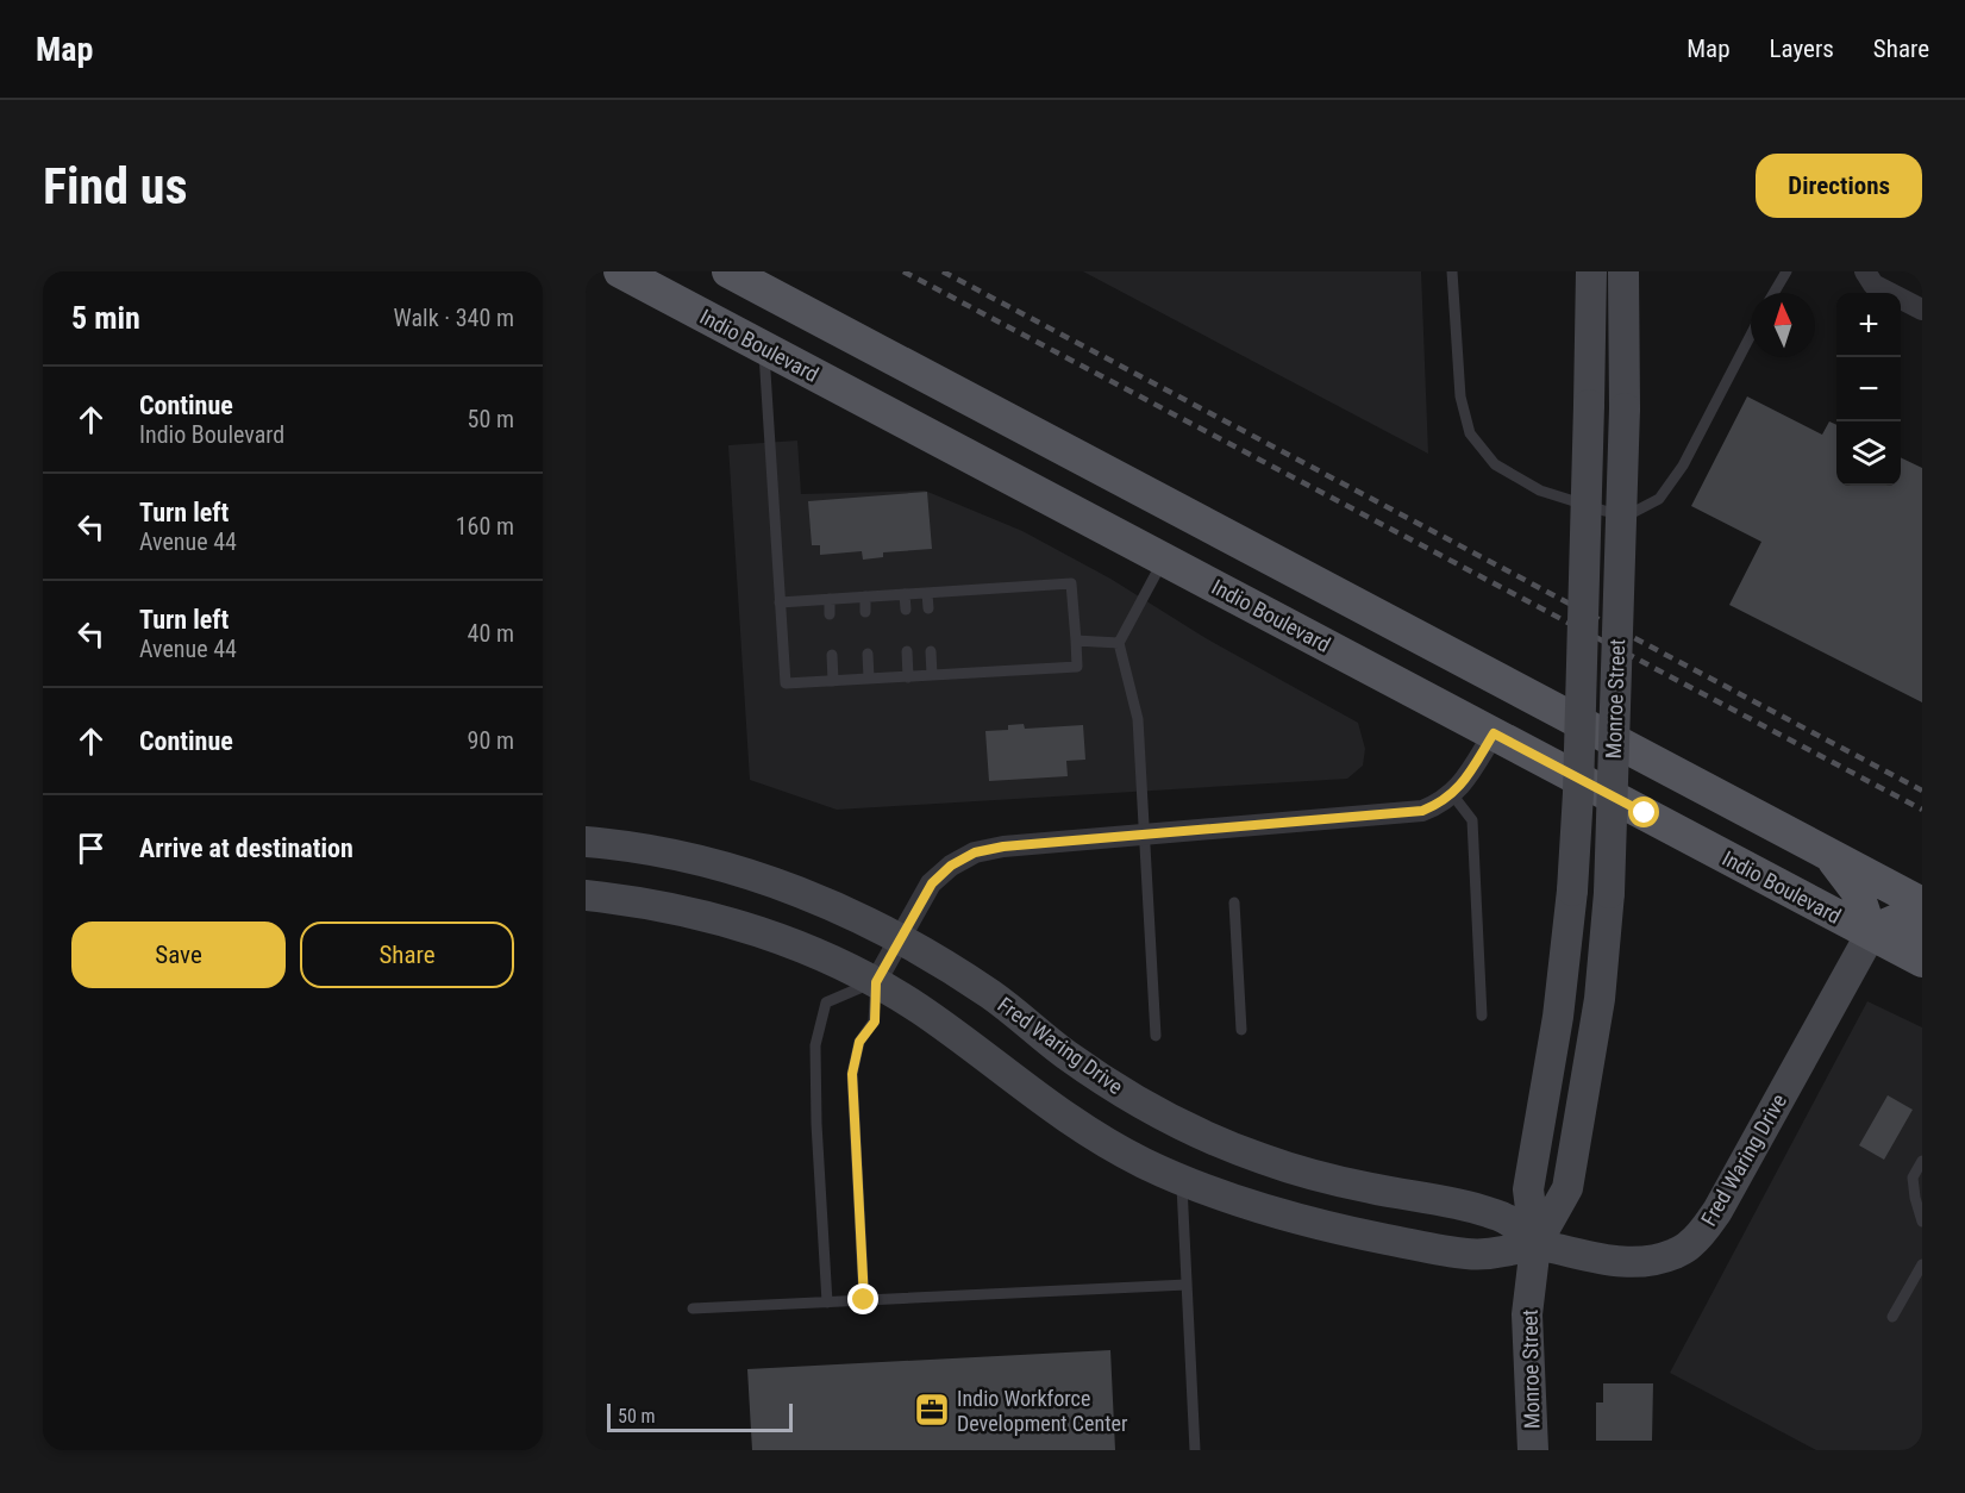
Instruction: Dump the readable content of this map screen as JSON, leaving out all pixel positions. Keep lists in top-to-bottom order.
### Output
{
  "streets": {
    "main road": ["Indio Boulevard", "Monroe Street", "Fred Waring Drive"]
  },
  "crossings": [
    ["Indio Boulevard", "Fred Waring Drive"],
    ["Monroe Street", "Fred Waring Drive"]
  ],
  "places": {
    "office": ["Indio Workforce Development Center"]
  },
  "scale_bar": "50 m",
  "north": "top",
  "page": {
    "header": "Map",
    "nav": ["Map", "Layers", "Share"],
    "buttons": [
      "Directions",
      ["Save", "Share"]
    ],
    "title": "Find us",
    "heading": ["5 min", "Walk · 340 m"],
    "map_buttons": ["+", "−"],
    "list": [
      ["Continue", "Indio Boulevard", "50 m"],
      ["Turn left", "Avenue 44", "160 m"],
      ["Turn left", "Avenue 44", "40 m"],
      ["Continue", "90 m"],
      "Arrive at destination"
    ],
    "scale": "50 m"
  }
}
